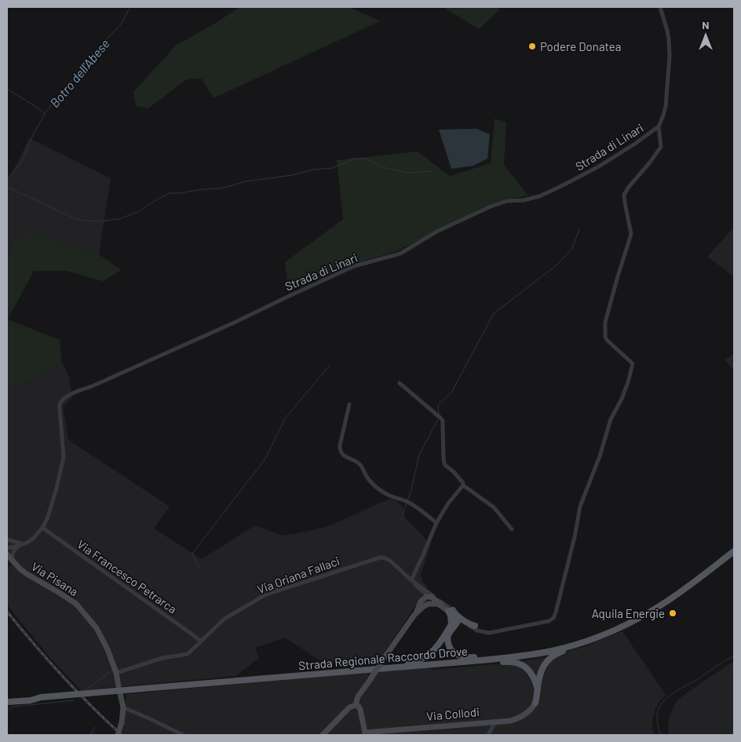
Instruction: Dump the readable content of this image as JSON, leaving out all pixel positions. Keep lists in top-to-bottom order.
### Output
{
  "streets": {
    "main road": ["Strada Regionale Raccordo Drove"],
    "street": [
      "Strada di Linari",
      "Via Oriana Fallaci",
      "Via Francesco Petrarca",
      "Via Pisana",
      "Via Collodi"
    ]
  },
  "crossings": [
    ["Strada di Linari", "Via Francesco Petrarca"],
    ["Via Oriana Fallaci", "Via Francesco Petrarca"],
    ["Via Oriana Fallaci", "Via Pisana"]
  ],
  "water": ["Botro dell'Abese"],
  "places": ["Podere Donatea", "Aquila Energie"],
  "north": "top"
}
